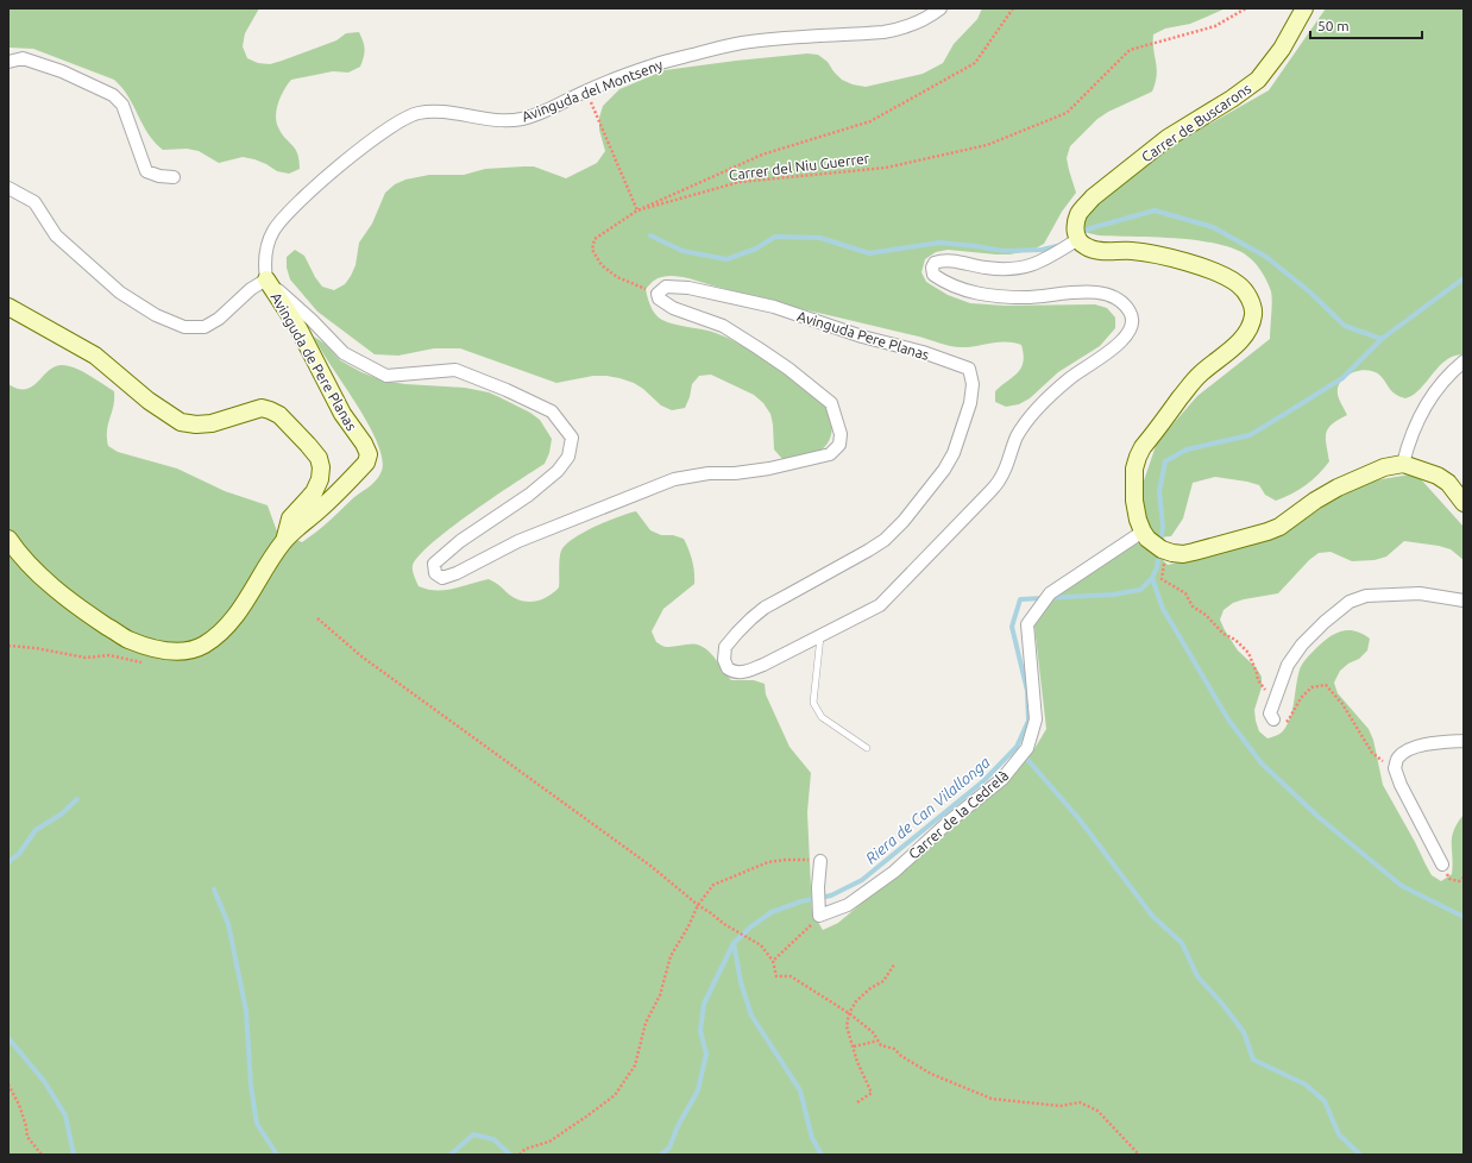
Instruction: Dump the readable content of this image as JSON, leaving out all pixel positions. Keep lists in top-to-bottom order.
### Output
{
  "streets": {
    "street": [
      "Avinguda del Montseny",
      "Carrer de Buscarons",
      "Avinguda Pere Planas",
      "Avinguda de Pere Planas",
      "Carrer de la Cedrelà"
    ],
    "path": ["Carrer del Niu Guerrer"]
  },
  "crossings": [
    ["Avinguda del Montseny", "Avinguda de Pere Planas"],
    ["Carrer de Buscarons", "Avinguda Pere Planas"]
  ],
  "water": ["Riera de Can Vilallonga"],
  "scale_bar": "50 m"
}
